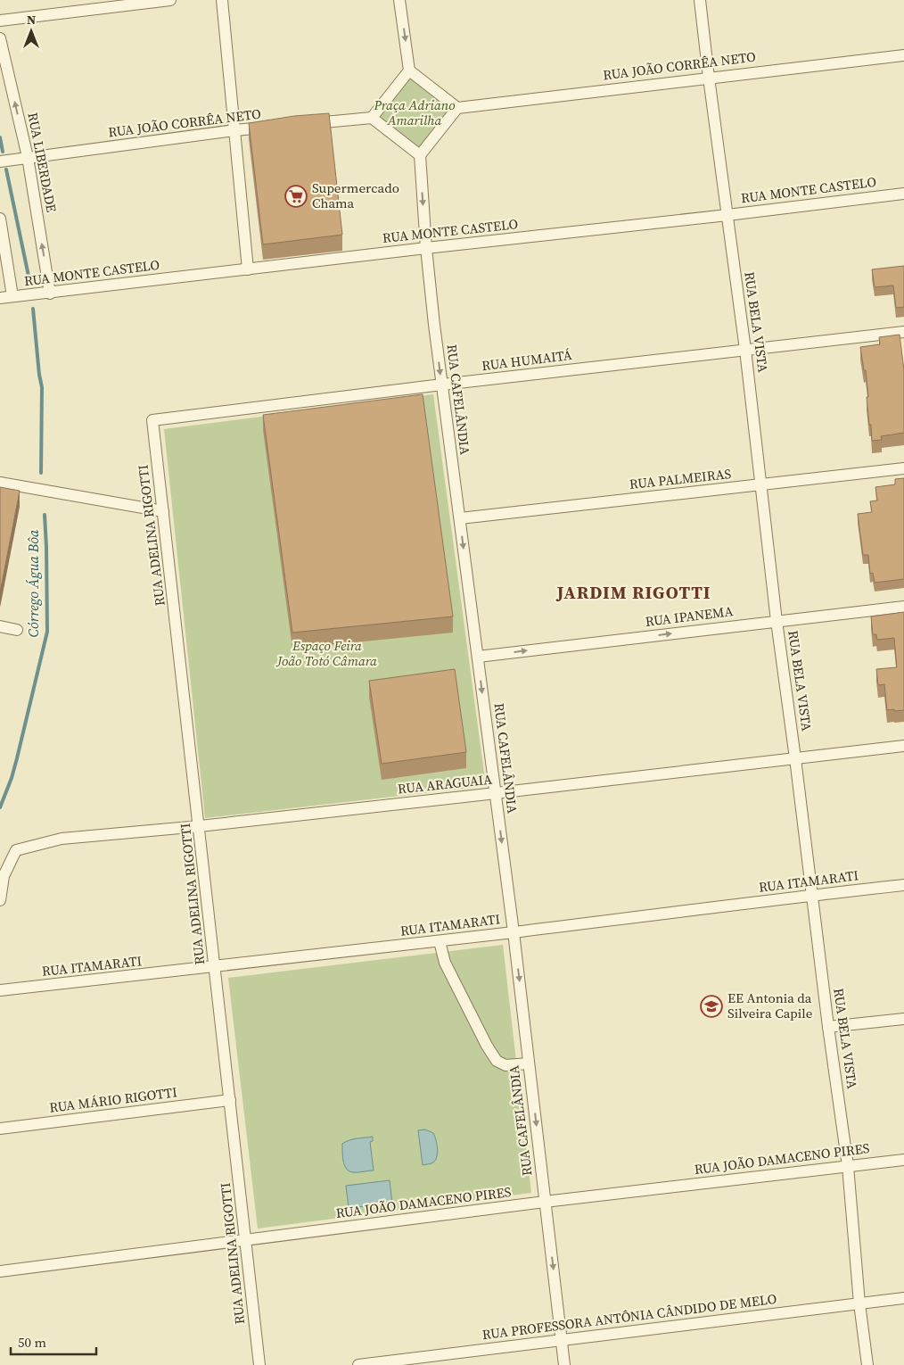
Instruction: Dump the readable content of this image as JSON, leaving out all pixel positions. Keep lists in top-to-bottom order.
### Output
{
  "streets": {
    "street": [
      "RUA JOÃO CORRÊA NETO",
      "RUA LIBERDADE",
      "RUA MONTE CASTELO",
      "RUA BELA VISTA",
      "RUA HUMAITÁ",
      "RUA CAFELÂNDIA",
      "RUA PALMEIRAS",
      "RUA ADELINA RIGOTTI",
      "RUA IPANEMA",
      "RUA ARAGUAIA",
      "RUA ITAMARATI",
      "RUA MÁRIO RIGOTTI",
      "RUA JOÃO DAMACENO PIRES",
      "RUA PROFESSORA ANTÔNIA CÂNDIDO DE MELO"
    ]
  },
  "crossings": [
    ["RUA JOÃO CORRÊA NETO", "RUA LIBERDADE"],
    ["RUA JOÃO CORRÊA NETO", "RUA BELA VISTA"],
    ["RUA LIBERDADE", "RUA MONTE CASTELO"],
    ["RUA MONTE CASTELO", "RUA BELA VISTA"],
    ["RUA MONTE CASTELO", "RUA CAFELÂNDIA"],
    ["RUA BELA VISTA", "RUA HUMAITÁ"],
    ["RUA BELA VISTA", "RUA PALMEIRAS"],
    ["RUA BELA VISTA", "RUA IPANEMA"],
    ["RUA BELA VISTA", "RUA ARAGUAIA"],
    ["RUA BELA VISTA", "RUA ITAMARATI"],
    ["RUA BELA VISTA", "RUA JOÃO DAMACENO PIRES"],
    ["RUA BELA VISTA", "RUA PROFESSORA ANTÔNIA CÂNDIDO DE MELO"],
    ["RUA HUMAITÁ", "RUA CAFELÂNDIA"],
    ["RUA HUMAITÁ", "RUA ADELINA RIGOTTI"],
    ["RUA CAFELÂNDIA", "RUA PALMEIRAS"],
    ["RUA CAFELÂNDIA", "RUA IPANEMA"],
    ["RUA CAFELÂNDIA", "RUA ARAGUAIA"],
    ["RUA CAFELÂNDIA", "RUA ITAMARATI"],
    ["RUA CAFELÂNDIA", "RUA JOÃO DAMACENO PIRES"],
    ["RUA CAFELÂNDIA", "RUA PROFESSORA ANTÔNIA CÂNDIDO DE MELO"],
    ["RUA ADELINA RIGOTTI", "RUA ARAGUAIA"],
    ["RUA ADELINA RIGOTTI", "RUA ITAMARATI"],
    ["RUA ADELINA RIGOTTI", "RUA MÁRIO RIGOTTI"],
    ["RUA ADELINA RIGOTTI", "RUA JOÃO DAMACENO PIRES"]
  ],
  "one_way": ["RUA CAFELÂNDIA", "RUA IPANEMA"],
  "districts": ["JARDIM RIGOTTI"],
  "water": ["Córrego Água Bôa"],
  "parks": ["Praça Adriano Amarilha", "Espaço Feira João Totó Câmara"],
  "places": {
    "supermarket": ["Supermercado Chama"],
    "school or university": ["EE Antonia da Silveira Capile"]
  },
  "scale_bar": "50 m",
  "north": "top"
}
